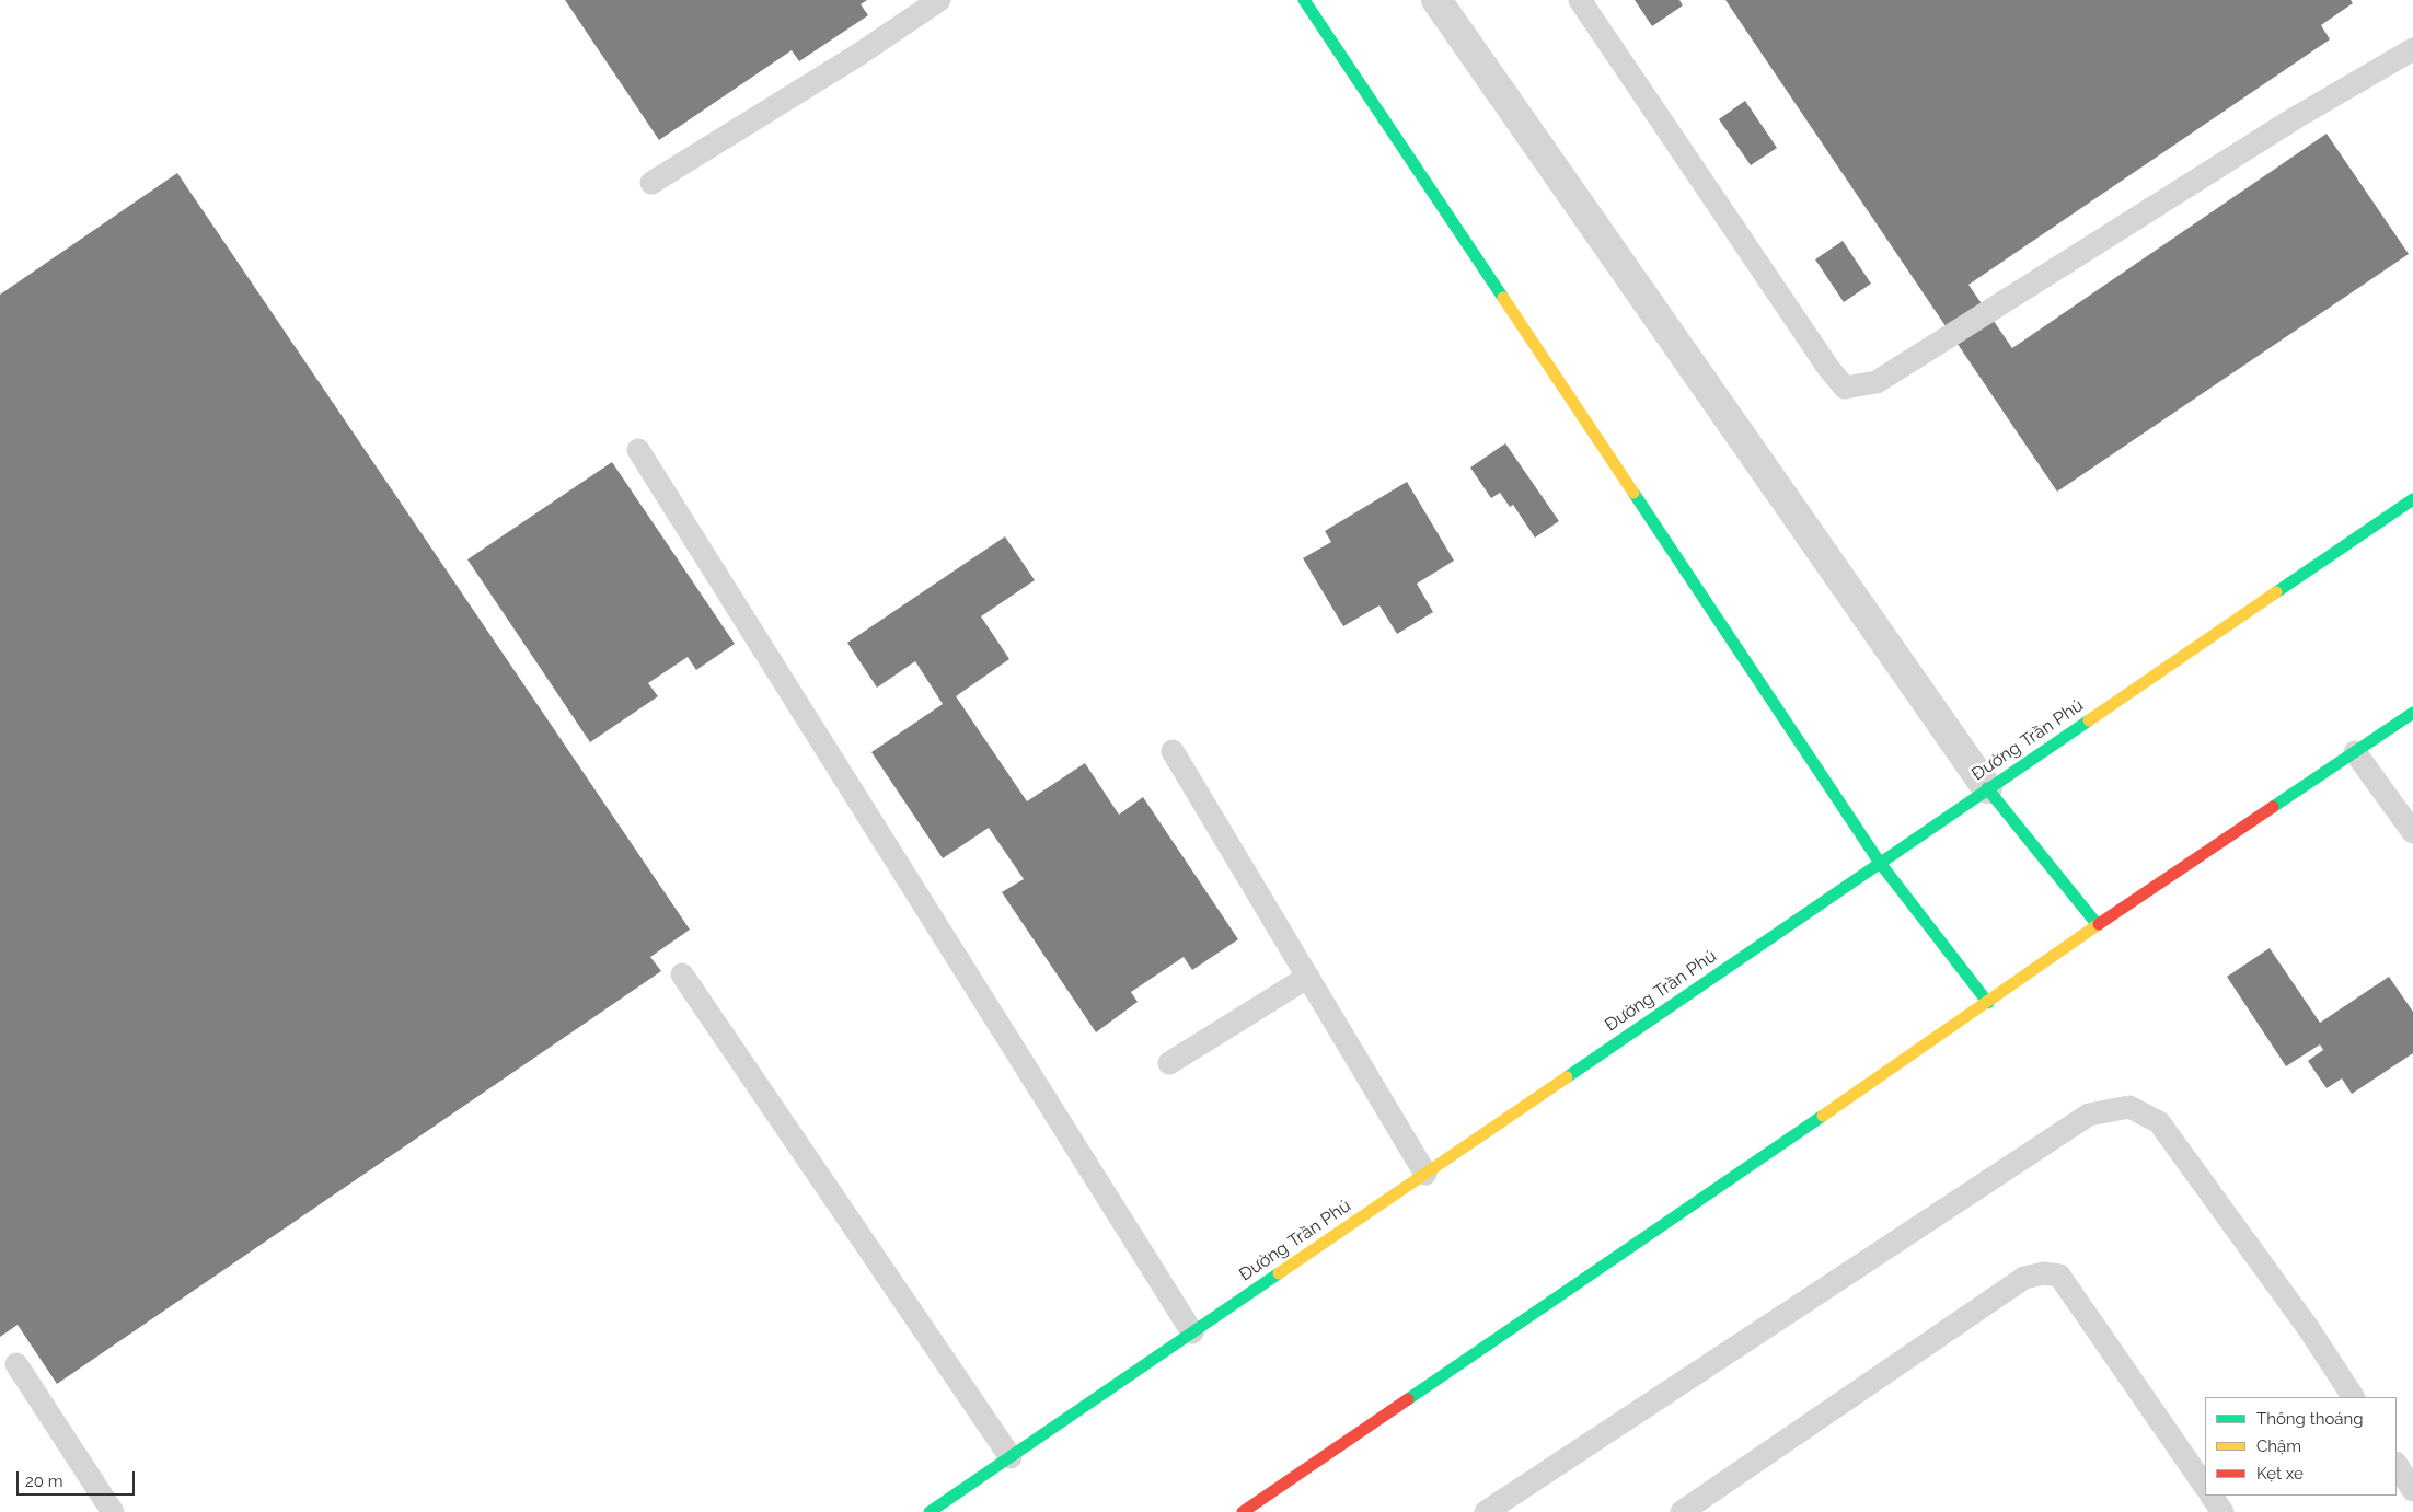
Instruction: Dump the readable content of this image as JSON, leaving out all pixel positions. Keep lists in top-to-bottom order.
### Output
{
  "streets": {
    "main road": ["Đường Trần Phú"]
  },
  "legend": ["Thông thoáng", "Chậm", "Kẹt xe"],
  "scale_bar": "20 m"
}
